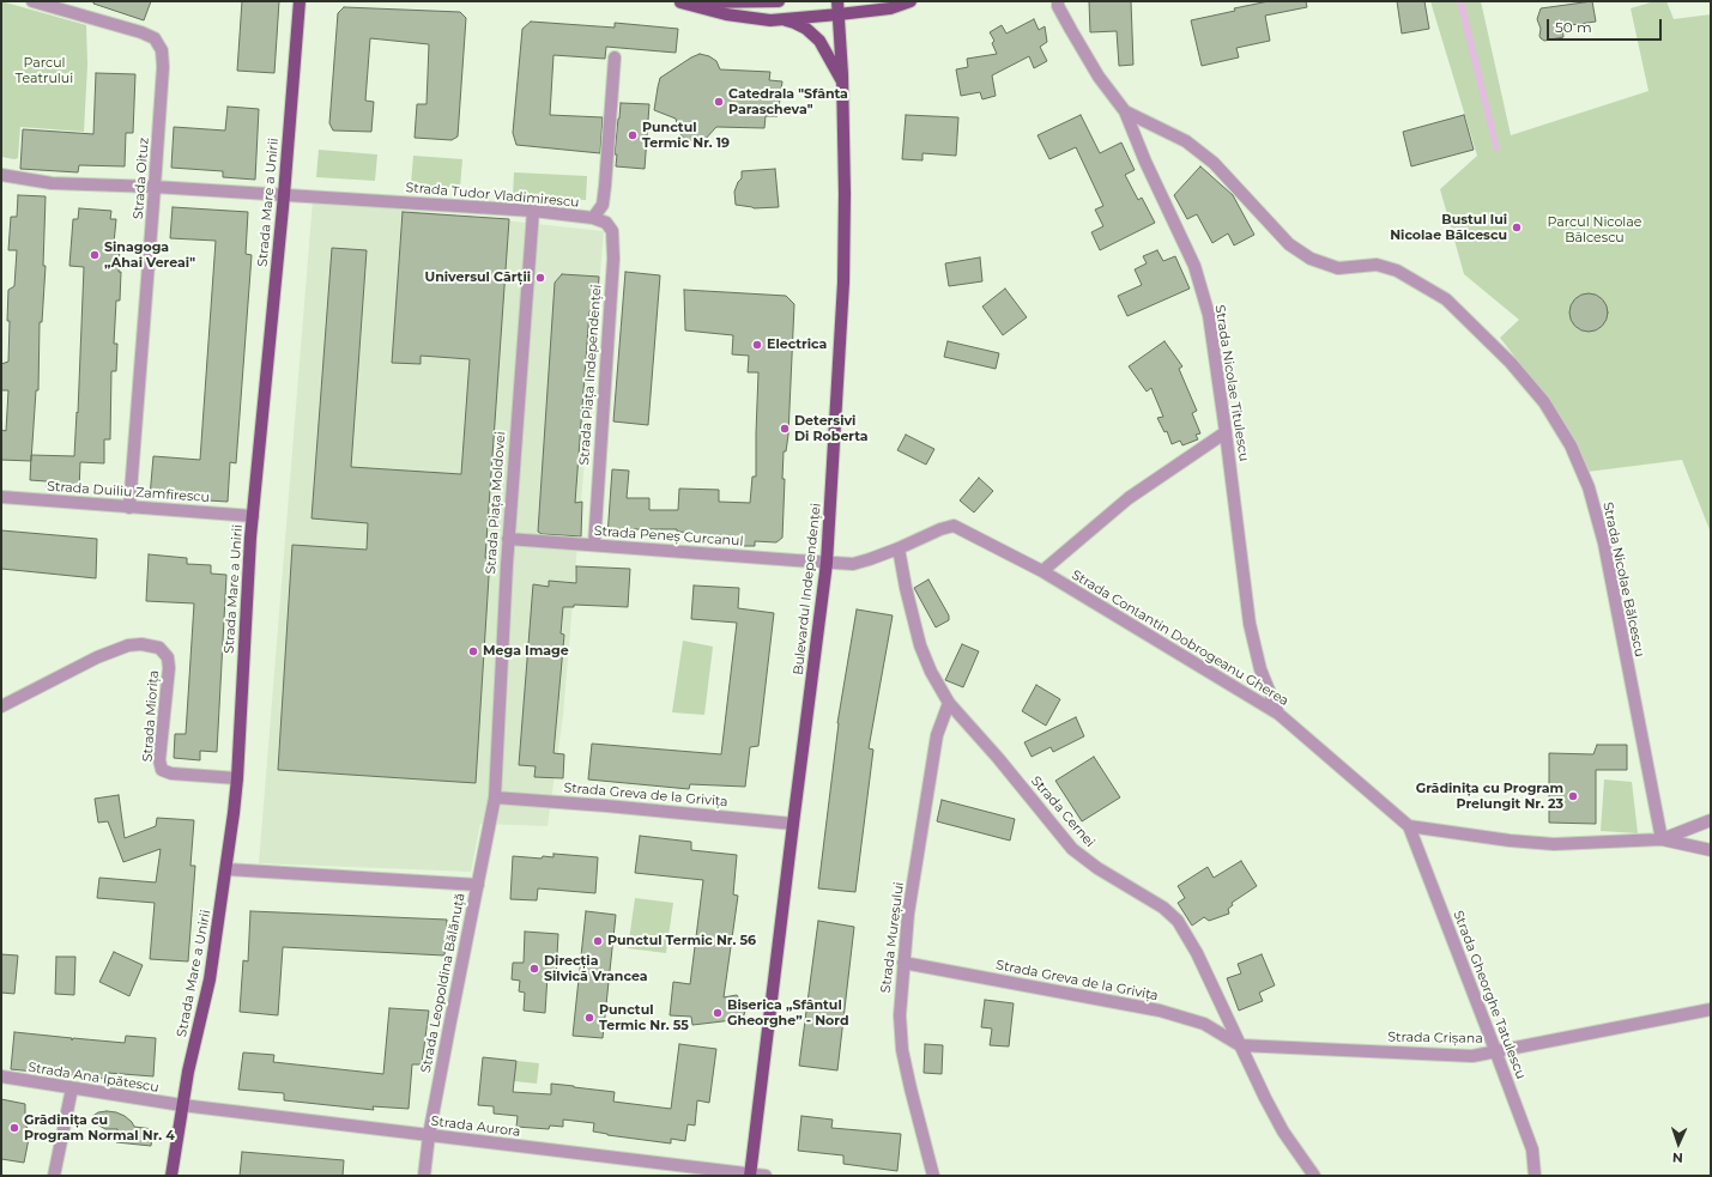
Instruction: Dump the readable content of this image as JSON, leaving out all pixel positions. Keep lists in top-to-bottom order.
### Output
{
  "streets": {
    "main road": ["Strada Mare a Unirii", "Bulevardul Independenței"],
    "street": [
      "Strada Oituz",
      "Strada Tudor Vladimirescu",
      "Strada Piața Independenței",
      "Strada Nicolae Titulescu",
      "Strada Duiliu Zamfirescu",
      "Strada Piața Moldovei",
      "Strada Peneș Curcanul",
      "Strada Nicolae Bălcescu",
      "Strada Contantin Dobrogeanu Gherea",
      "Strada Miorița",
      "Strada Greva de la Grivița",
      "Strada Cernei",
      "Strada Mureșului",
      "Strada Leopoldina Bălănuță",
      "Strada Gheorghe Tatulescu",
      "Strada Crișana",
      "Strada Ana Ipătescu",
      "Strada Aurora"
    ]
  },
  "crossings": [
    ["Strada Oituz", "Strada Tudor Vladimirescu"],
    ["Strada Oituz", "Strada Duiliu Zamfirescu"],
    ["Strada Tudor Vladimirescu", "Strada Mare a Unirii"],
    ["Strada Tudor Vladimirescu", "Strada Piața Independenței"],
    ["Strada Tudor Vladimirescu", "Strada Piața Moldovei"],
    ["Strada Mare a Unirii", "Strada Duiliu Zamfirescu"],
    ["Strada Mare a Unirii", "Strada Miorița"],
    ["Strada Mare a Unirii", "Strada Ana Ipătescu"],
    ["Strada Mare a Unirii", "Strada Aurora"],
    ["Strada Piața Independenței", "Strada Peneș Curcanul"],
    ["Strada Nicolae Titulescu", "Strada Nicolae Bălcescu"],
    ["Strada Nicolae Titulescu", "Strada Contantin Dobrogeanu Gherea"],
    ["Strada Piața Moldovei", "Strada Peneș Curcanul"],
    ["Strada Piața Moldovei", "Strada Greva de la Grivița"],
    ["Strada Piața Moldovei", "Strada Leopoldina Bălănuță"],
    ["Strada Peneș Curcanul", "Bulevardul Independenței"],
    ["Bulevardul Independenței", "Strada Greva de la Grivița"],
    ["Bulevardul Independenței", "Strada Aurora"],
    ["Strada Contantin Dobrogeanu Gherea", "Strada Cernei"],
    ["Strada Contantin Dobrogeanu Gherea", "Strada Gheorghe Tatulescu"],
    ["Strada Greva de la Grivița", "Strada Cernei"],
    ["Strada Greva de la Grivița", "Strada Mureșului"],
    ["Strada Greva de la Grivița", "Strada Leopoldina Bălănuță"],
    ["Strada Greva de la Grivița", "Strada Crișana"],
    ["Strada Cernei", "Strada Mureșului"],
    ["Strada Cernei", "Strada Crișana"],
    ["Strada Leopoldina Bălănuță", "Strada Aurora"],
    ["Strada Gheorghe Tatulescu", "Strada Crișana"],
    ["Strada Ana Ipătescu", "Strada Aurora"]
  ],
  "parks": ["Parcul Teatrului", "Parcul Nicolae Bălcescu"],
  "places": [
    "Catedrala \"Sfânta Parascheva\"",
    "Punctul Termic Nr. 19",
    "Bustul lui Nicolae Bălcescu",
    "Sinagoga „Ahai Vereai\"",
    "Universul Cărții",
    "Electrica",
    "Detersivi Di Roberta",
    "Mega Image",
    "Grădinița cu Program Prelungit Nr. 23",
    "Punctul Termic Nr. 56",
    "Direcția Silvică Vrancea",
    "Biserica „Sfântul Gheorghe” - Nord",
    "Punctul Termic Nr. 55",
    "Grădinița cu Program Normal Nr. 4"
  ],
  "scale_bar": "50 m",
  "north": "bottom"
}
